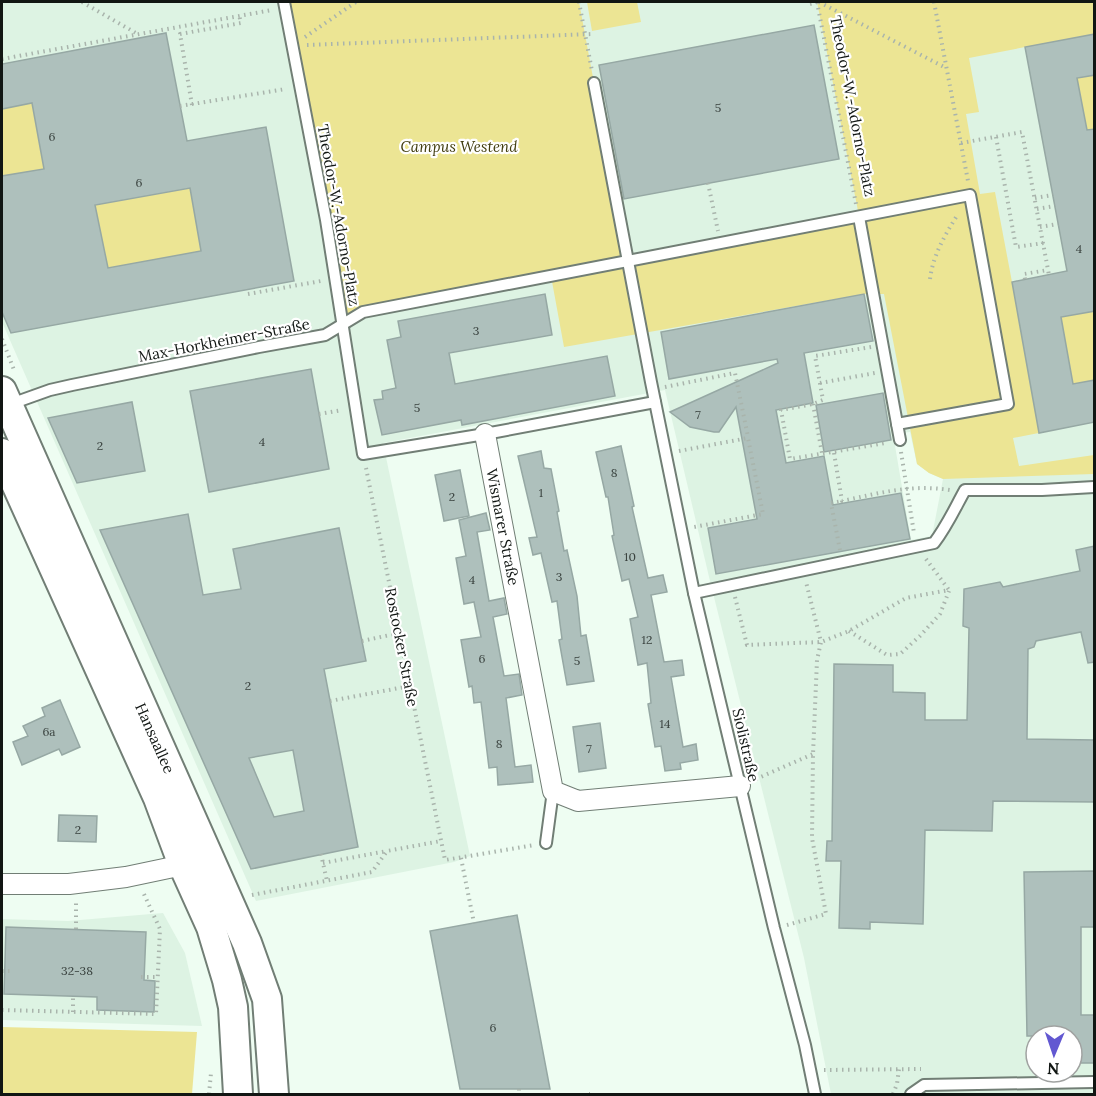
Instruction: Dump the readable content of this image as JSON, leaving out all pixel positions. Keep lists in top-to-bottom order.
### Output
{
  "streets": {
    "main road": ["Hansaallee"],
    "street": ["Wismarer Straße"],
    "lane": ["Theodor-W.-Adorno-Platz", "Max-Horkheimer-Straße", "Siolistraße"],
    "path": ["Rostocker Straße"]
  },
  "crossings": [
    ["Theodor-W.-Adorno-Platz", "Max-Horkheimer-Straße"],
    ["Max-Horkheimer-Straße", "Hansaallee"]
  ],
  "parks": ["Campus Westend"],
  "house_numbers": [
    "5",
    "6",
    "6",
    "4",
    "3",
    "5",
    "7",
    "4",
    "2",
    "8",
    "1",
    "2",
    "10",
    "3",
    "4",
    "12",
    "6",
    "5",
    "2",
    "14",
    "6a",
    "8",
    "7",
    "2",
    "32-38",
    "6"
  ],
  "north": "bottom"
}
